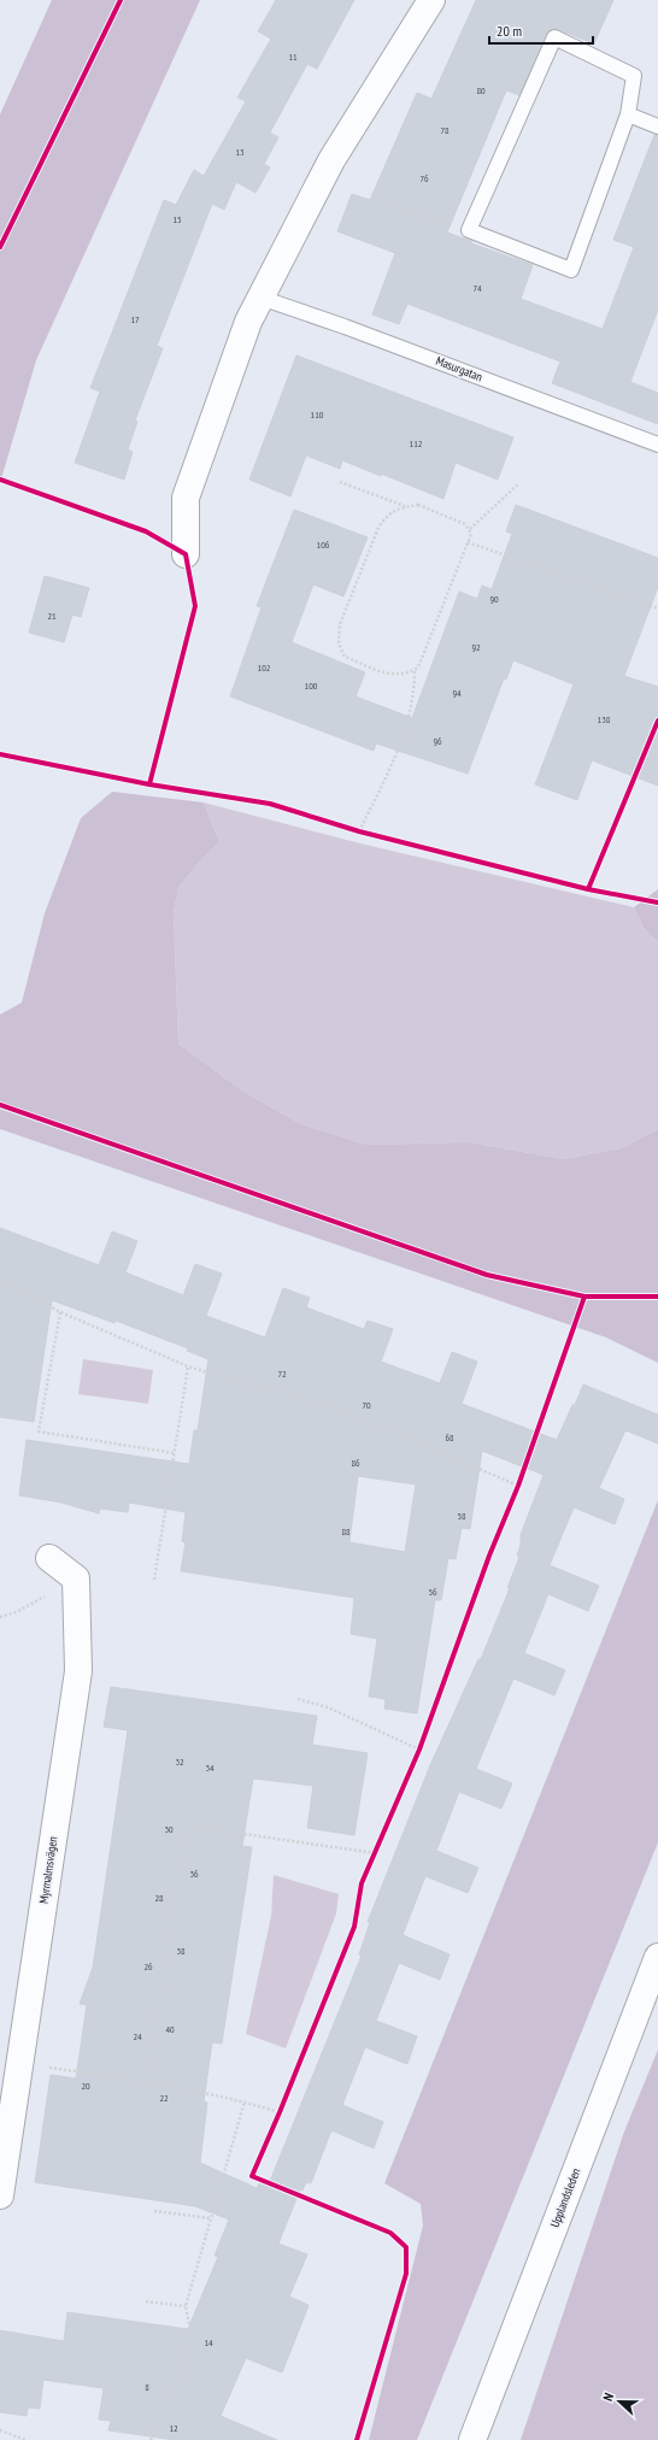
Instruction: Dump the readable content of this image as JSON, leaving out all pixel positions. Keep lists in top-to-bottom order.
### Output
{
  "streets": {
    "street": ["Myrmalmsvägen", "Upplandsleden"],
    "lane": ["Masurgatan"]
  },
  "house_numbers": [
    "11",
    "80",
    "78",
    "13",
    "76",
    "15",
    "74",
    "17",
    "110",
    "112",
    "106",
    "90",
    "21",
    "92",
    "102",
    "100",
    "94",
    "138",
    "96",
    "72",
    "70",
    "68",
    "86",
    "58",
    "88",
    "56",
    "32",
    "34",
    "30",
    "36",
    "28",
    "38",
    "26",
    "40",
    "24",
    "20",
    "22",
    "14",
    "8",
    "12"
  ],
  "scale_bar": "20 m",
  "north": "left"
}
